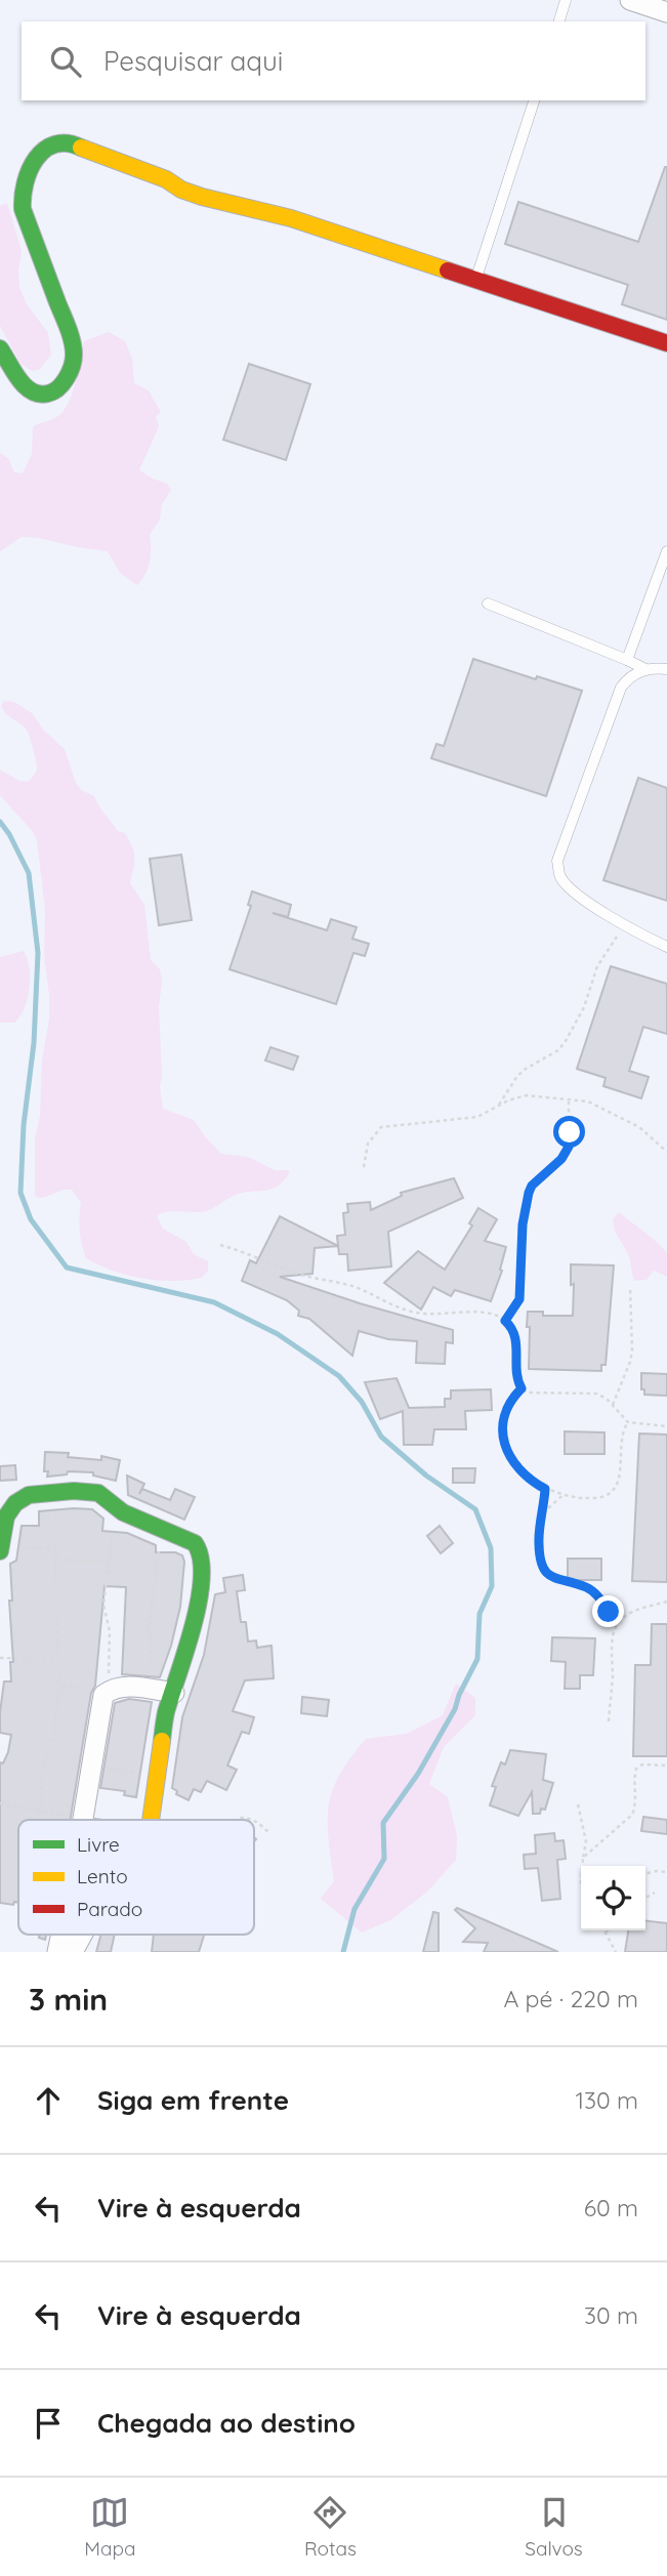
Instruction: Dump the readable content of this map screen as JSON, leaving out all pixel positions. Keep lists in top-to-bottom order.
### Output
{
  "legend": ["Livre", "Lento", "Parado"],
  "page": {
    "search": "Pesquisar aqui",
    "heading": ["3 min", "A pé · 220 m"],
    "list": [
      ["Siga em frente", "130 m"],
      ["Vire à esquerda", "60 m"],
      ["Vire à esquerda", "30 m"],
      "Chegada ao destino"
    ],
    "nav": ["Mapa", "Rotas", "Salvos"]
  }
}
